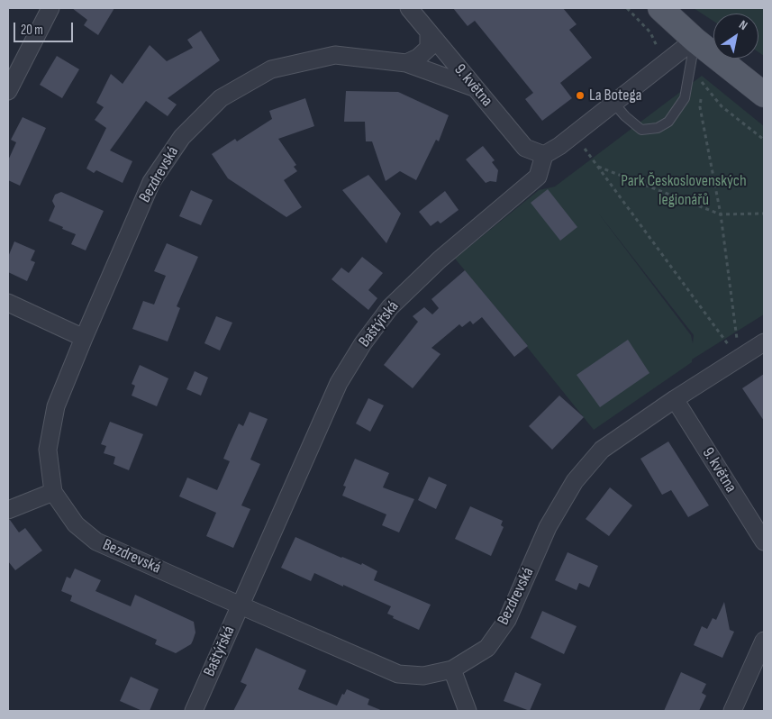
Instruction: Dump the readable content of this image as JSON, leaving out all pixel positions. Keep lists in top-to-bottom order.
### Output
{
  "streets": {
    "street": ["9. května", "Bezdrevská", "Baštýřská"]
  },
  "crossings": [
    ["9. května", "Bezdrevská"],
    ["9. května", "Baštýřská"],
    ["Bezdrevská", "Baštýřská"]
  ],
  "parks": ["Park Československých legionářů"],
  "places": ["La Botega"],
  "scale_bar": "20 m",
  "north": "top right"
}
